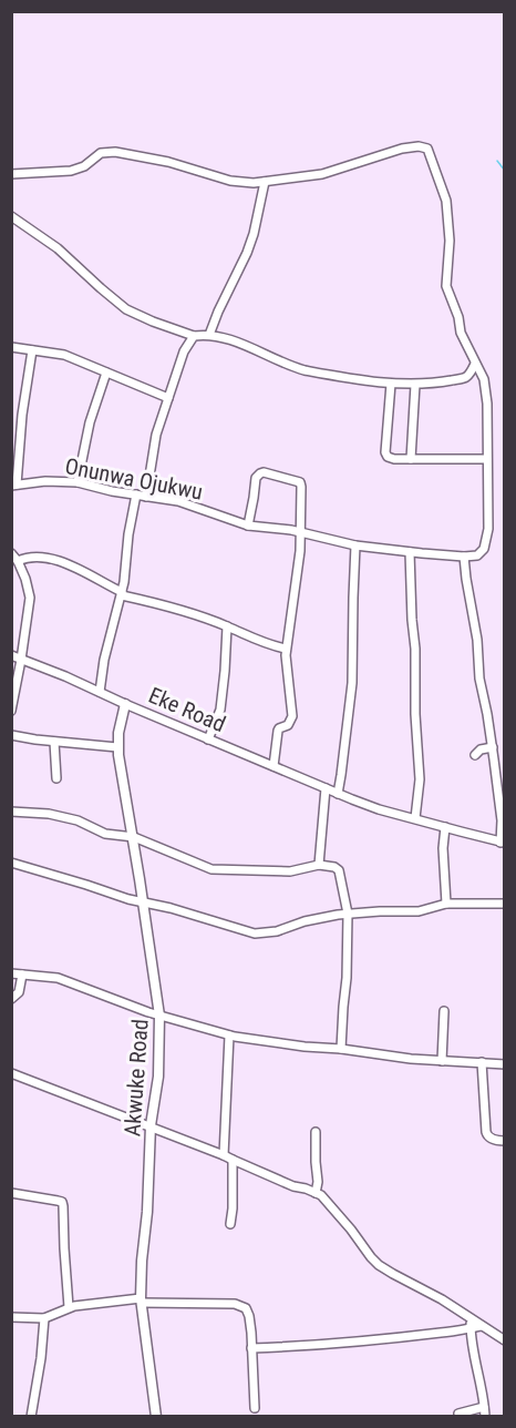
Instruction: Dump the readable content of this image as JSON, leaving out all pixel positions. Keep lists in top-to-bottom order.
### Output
{
  "streets": {
    "main road": ["Akwuke Road"],
    "street": ["Onunwa Ojukwu", "Eke Road"]
  },
  "crossings": [
    ["Eke Road", "Akwuke Road"]
  ]
}
